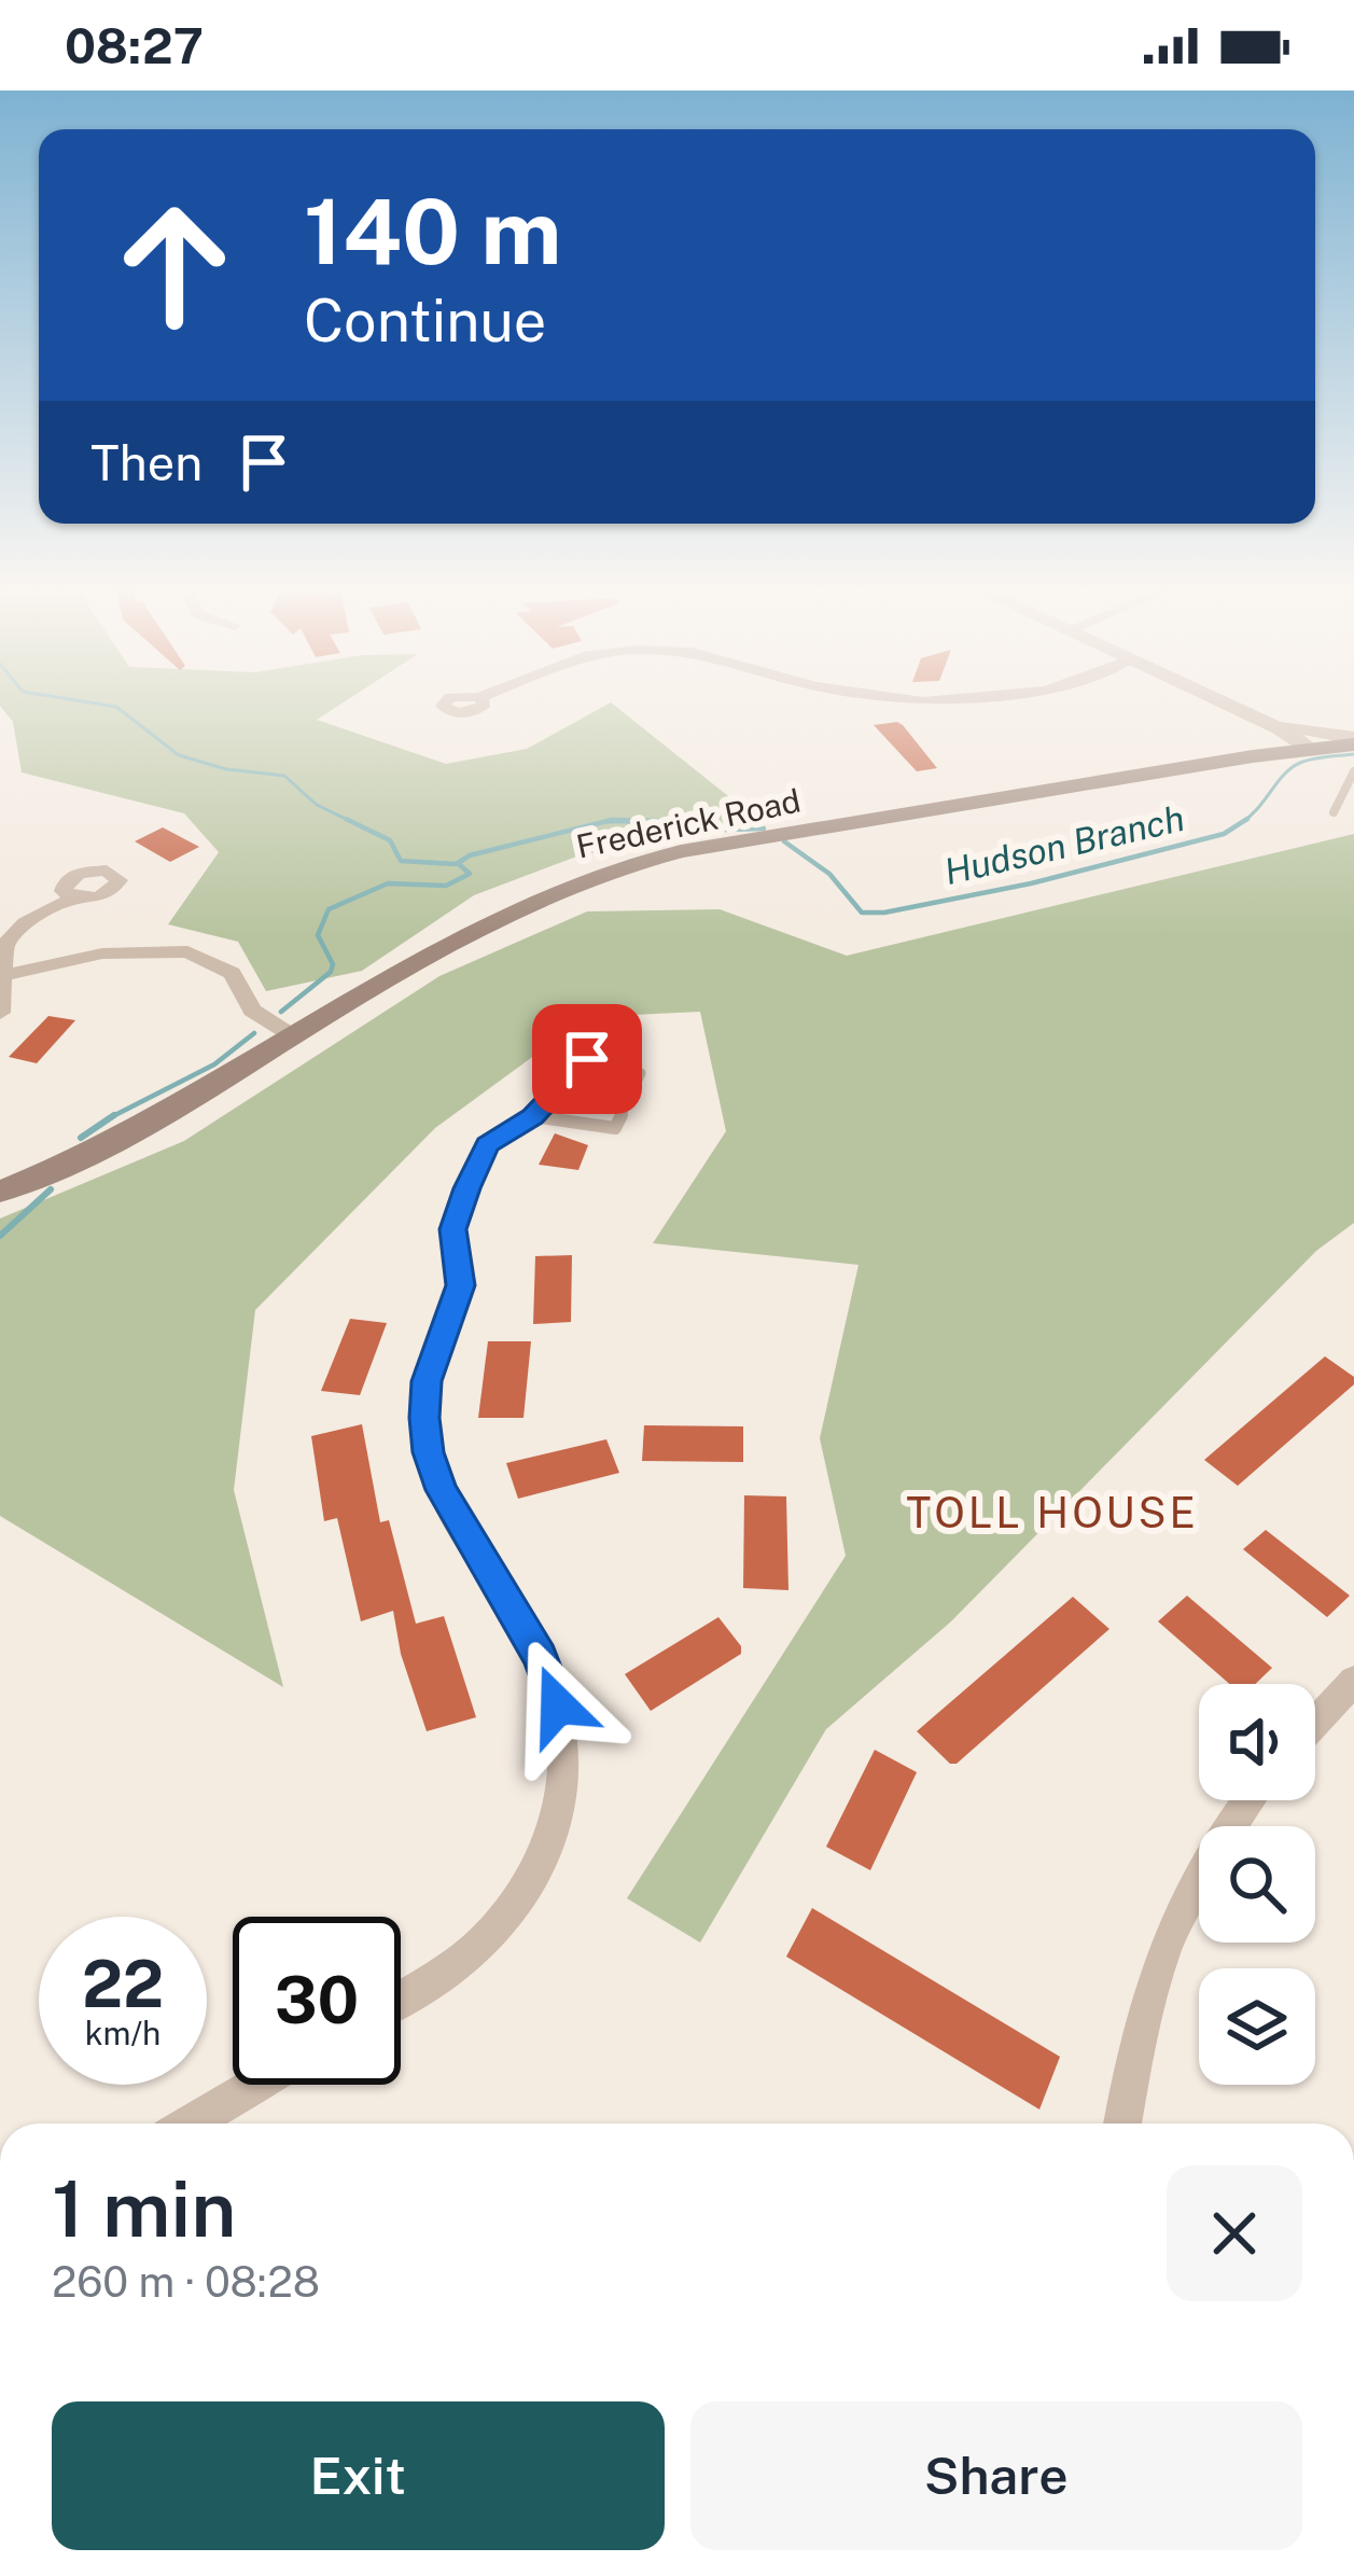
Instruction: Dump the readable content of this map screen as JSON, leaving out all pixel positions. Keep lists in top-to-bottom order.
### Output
{
  "streets": {
    "main road": ["Frederick Road"]
  },
  "districts": ["TOLL HOUSE"],
  "water": ["Hudson Branch"],
  "page": {
    "status": "08:27",
    "turn": ["140 m", "Continue"],
    "then": "Then",
    "speed": "22 km/h",
    "limit": "30",
    "heading": ["1 min", "260 m · 08:28"],
    "buttons": ["Exit", "Share"]
  }
}
